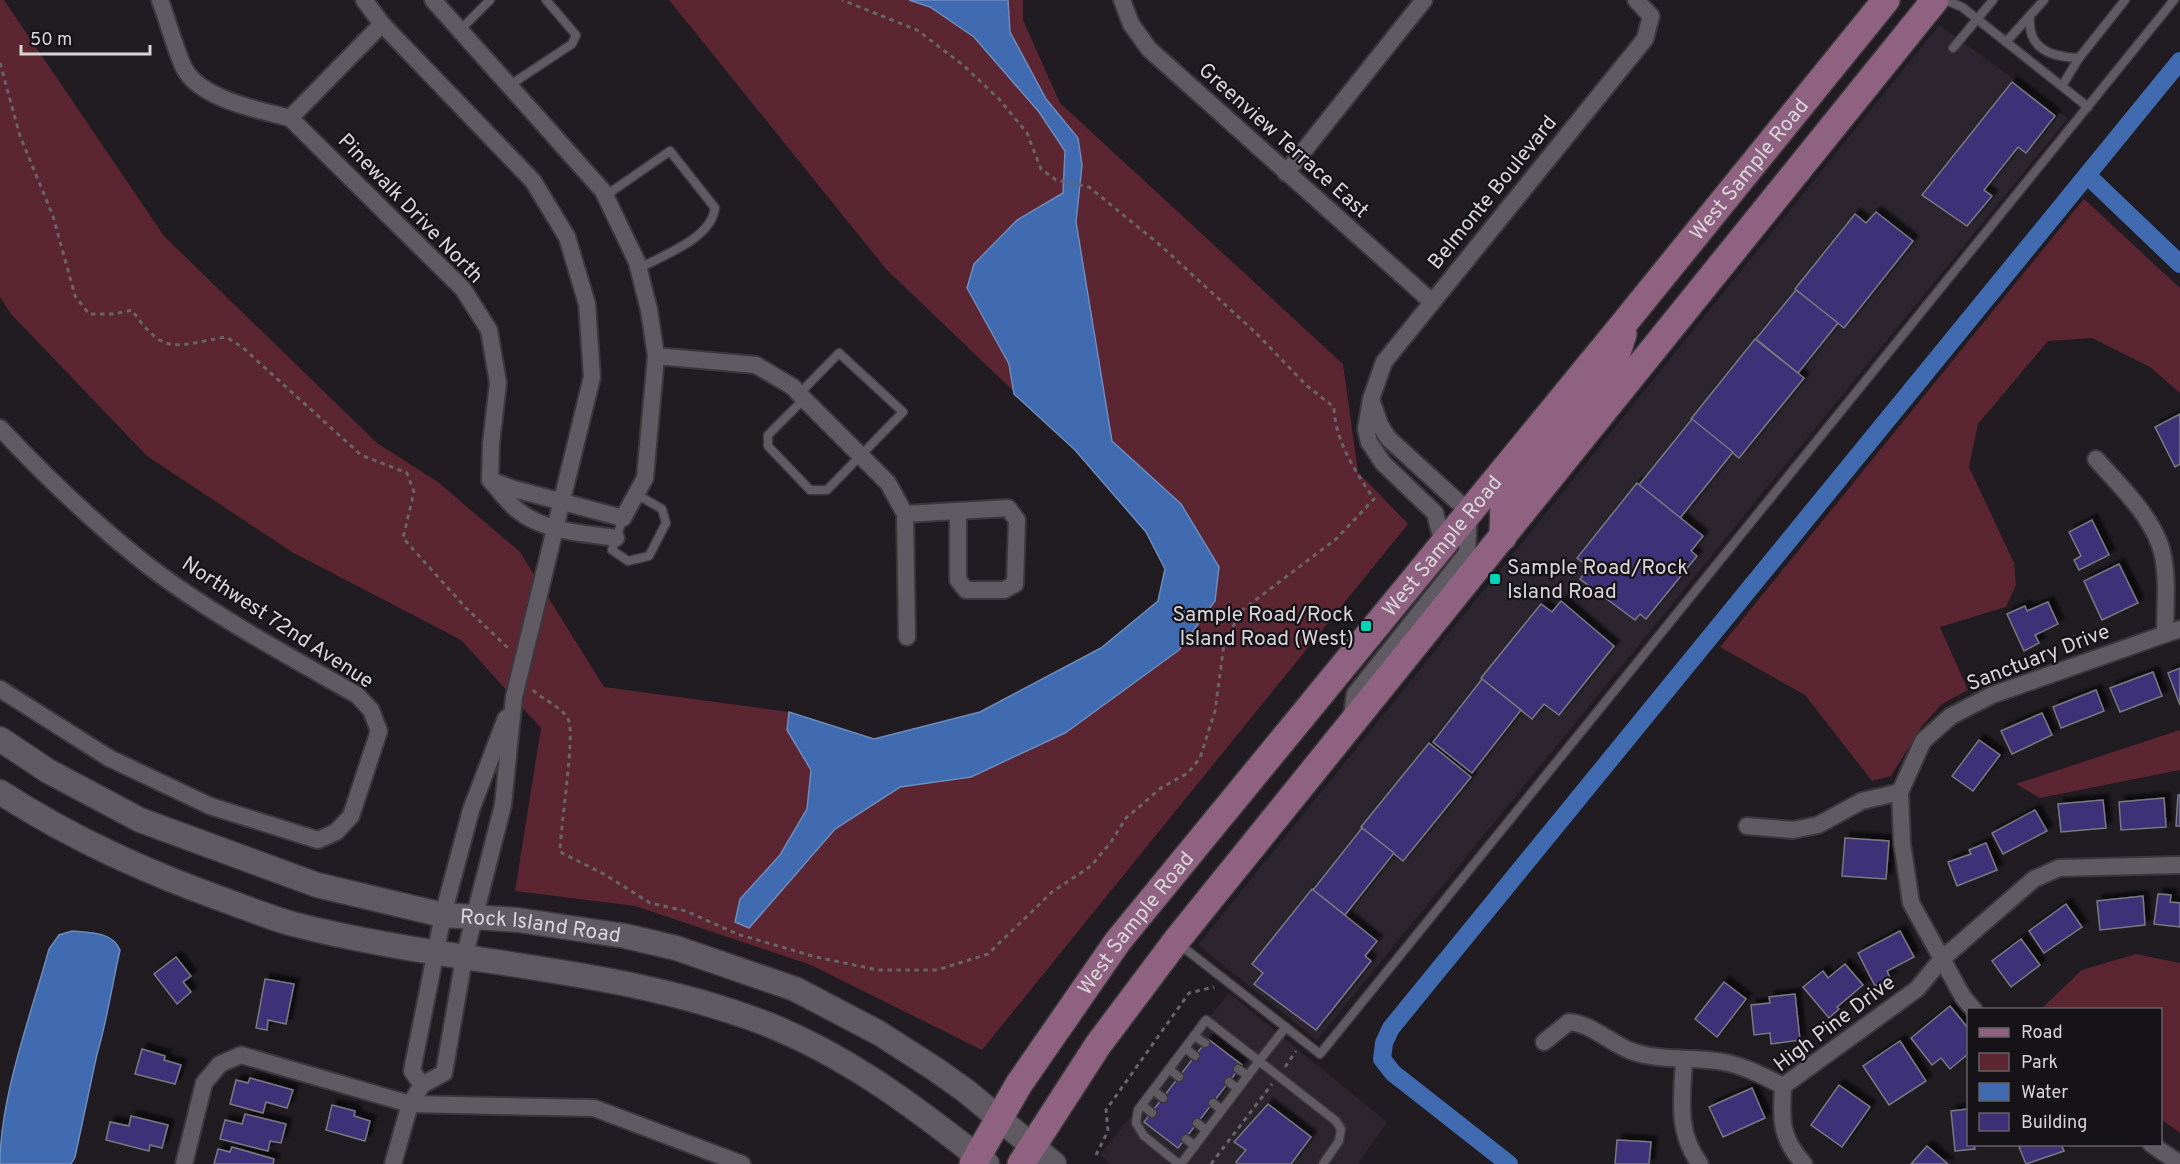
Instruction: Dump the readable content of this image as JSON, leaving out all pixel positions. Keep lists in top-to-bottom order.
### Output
{
  "streets": {
    "main road": ["West Sample Road", "Rock Island Road"],
    "street": [
      "Greenview Terrace East",
      "Belmonte Boulevard",
      "Pinewalk Drive North",
      "Northwest 72nd Avenue",
      "Sanctuary Drive",
      "High Pine Drive"
    ]
  },
  "crossings": [
    ["Greenview Terrace East", "Belmonte Boulevard"],
    ["West Sample Road", "Belmonte Boulevard"],
    ["West Sample Road", "Rock Island Road"],
    ["Sanctuary Drive", "High Pine Drive"]
  ],
  "places": {
    "transit": ["Sample Road/Rock Island Road", "Sample Road/Rock Island Road (West)"]
  },
  "legend": [
    "Road",
    "Park",
    "Water",
    "Building"
  ],
  "scale_bar": "50 m"
}
